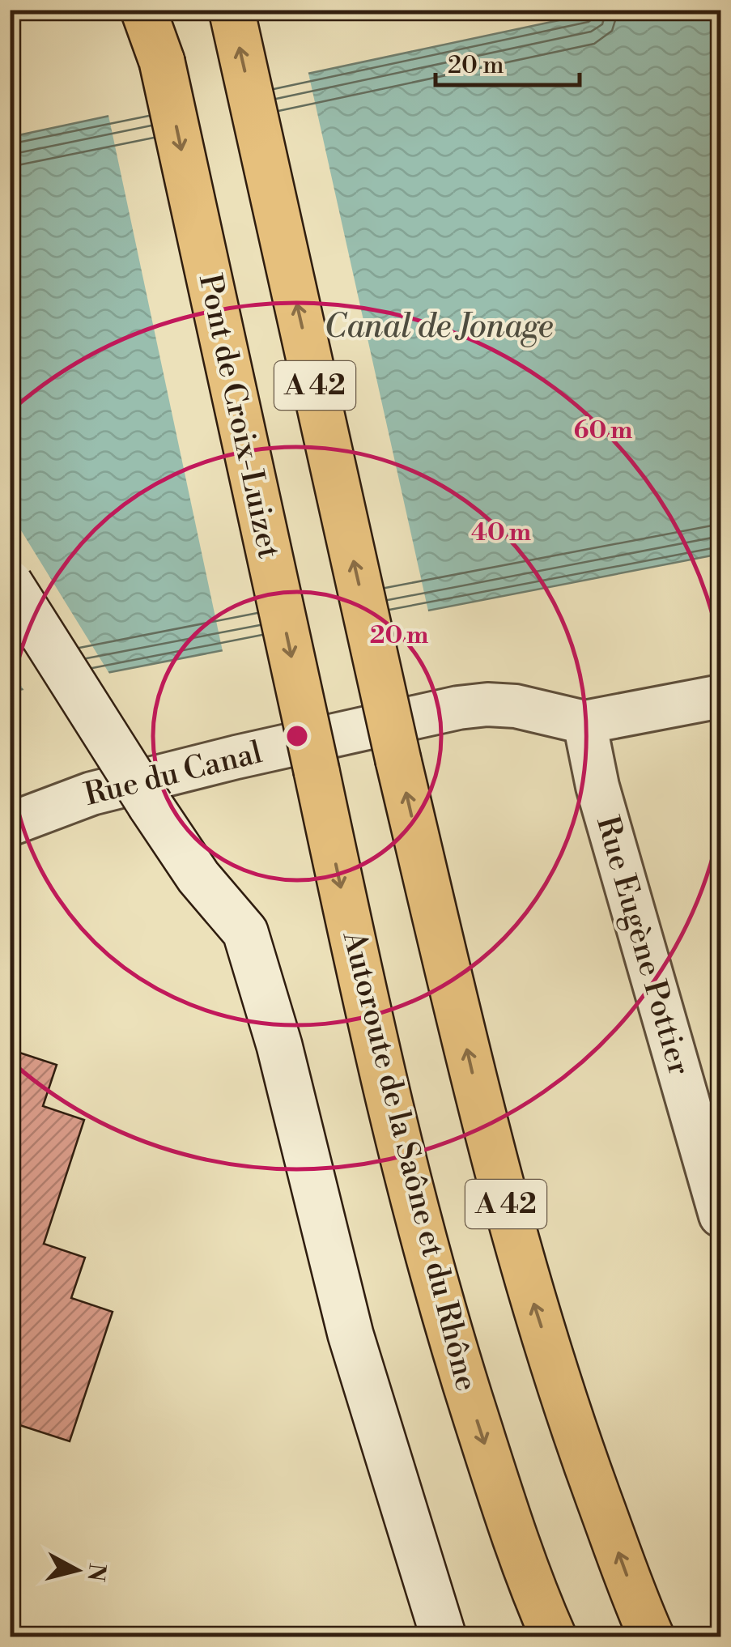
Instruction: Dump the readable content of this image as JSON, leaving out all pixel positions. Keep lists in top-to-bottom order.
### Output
{
  "streets": {
    "highway": ["A 42", "Pont de Croix-Luizet", "Autoroute de la Saône et du Rhône"],
    "street": ["Rue du Canal", "Rue Eugène Pottier"]
  },
  "crossings": [
    ["Pont de Croix-Luizet", "Autoroute de la Saône et du Rhône"],
    ["Rue du Canal", "Rue Eugène Pottier"]
  ],
  "water": ["Canal de Jonage"],
  "scale_bar": "20 m",
  "north": "right",
  "rings": ["60 m", "40 m", "20 m"]
}
